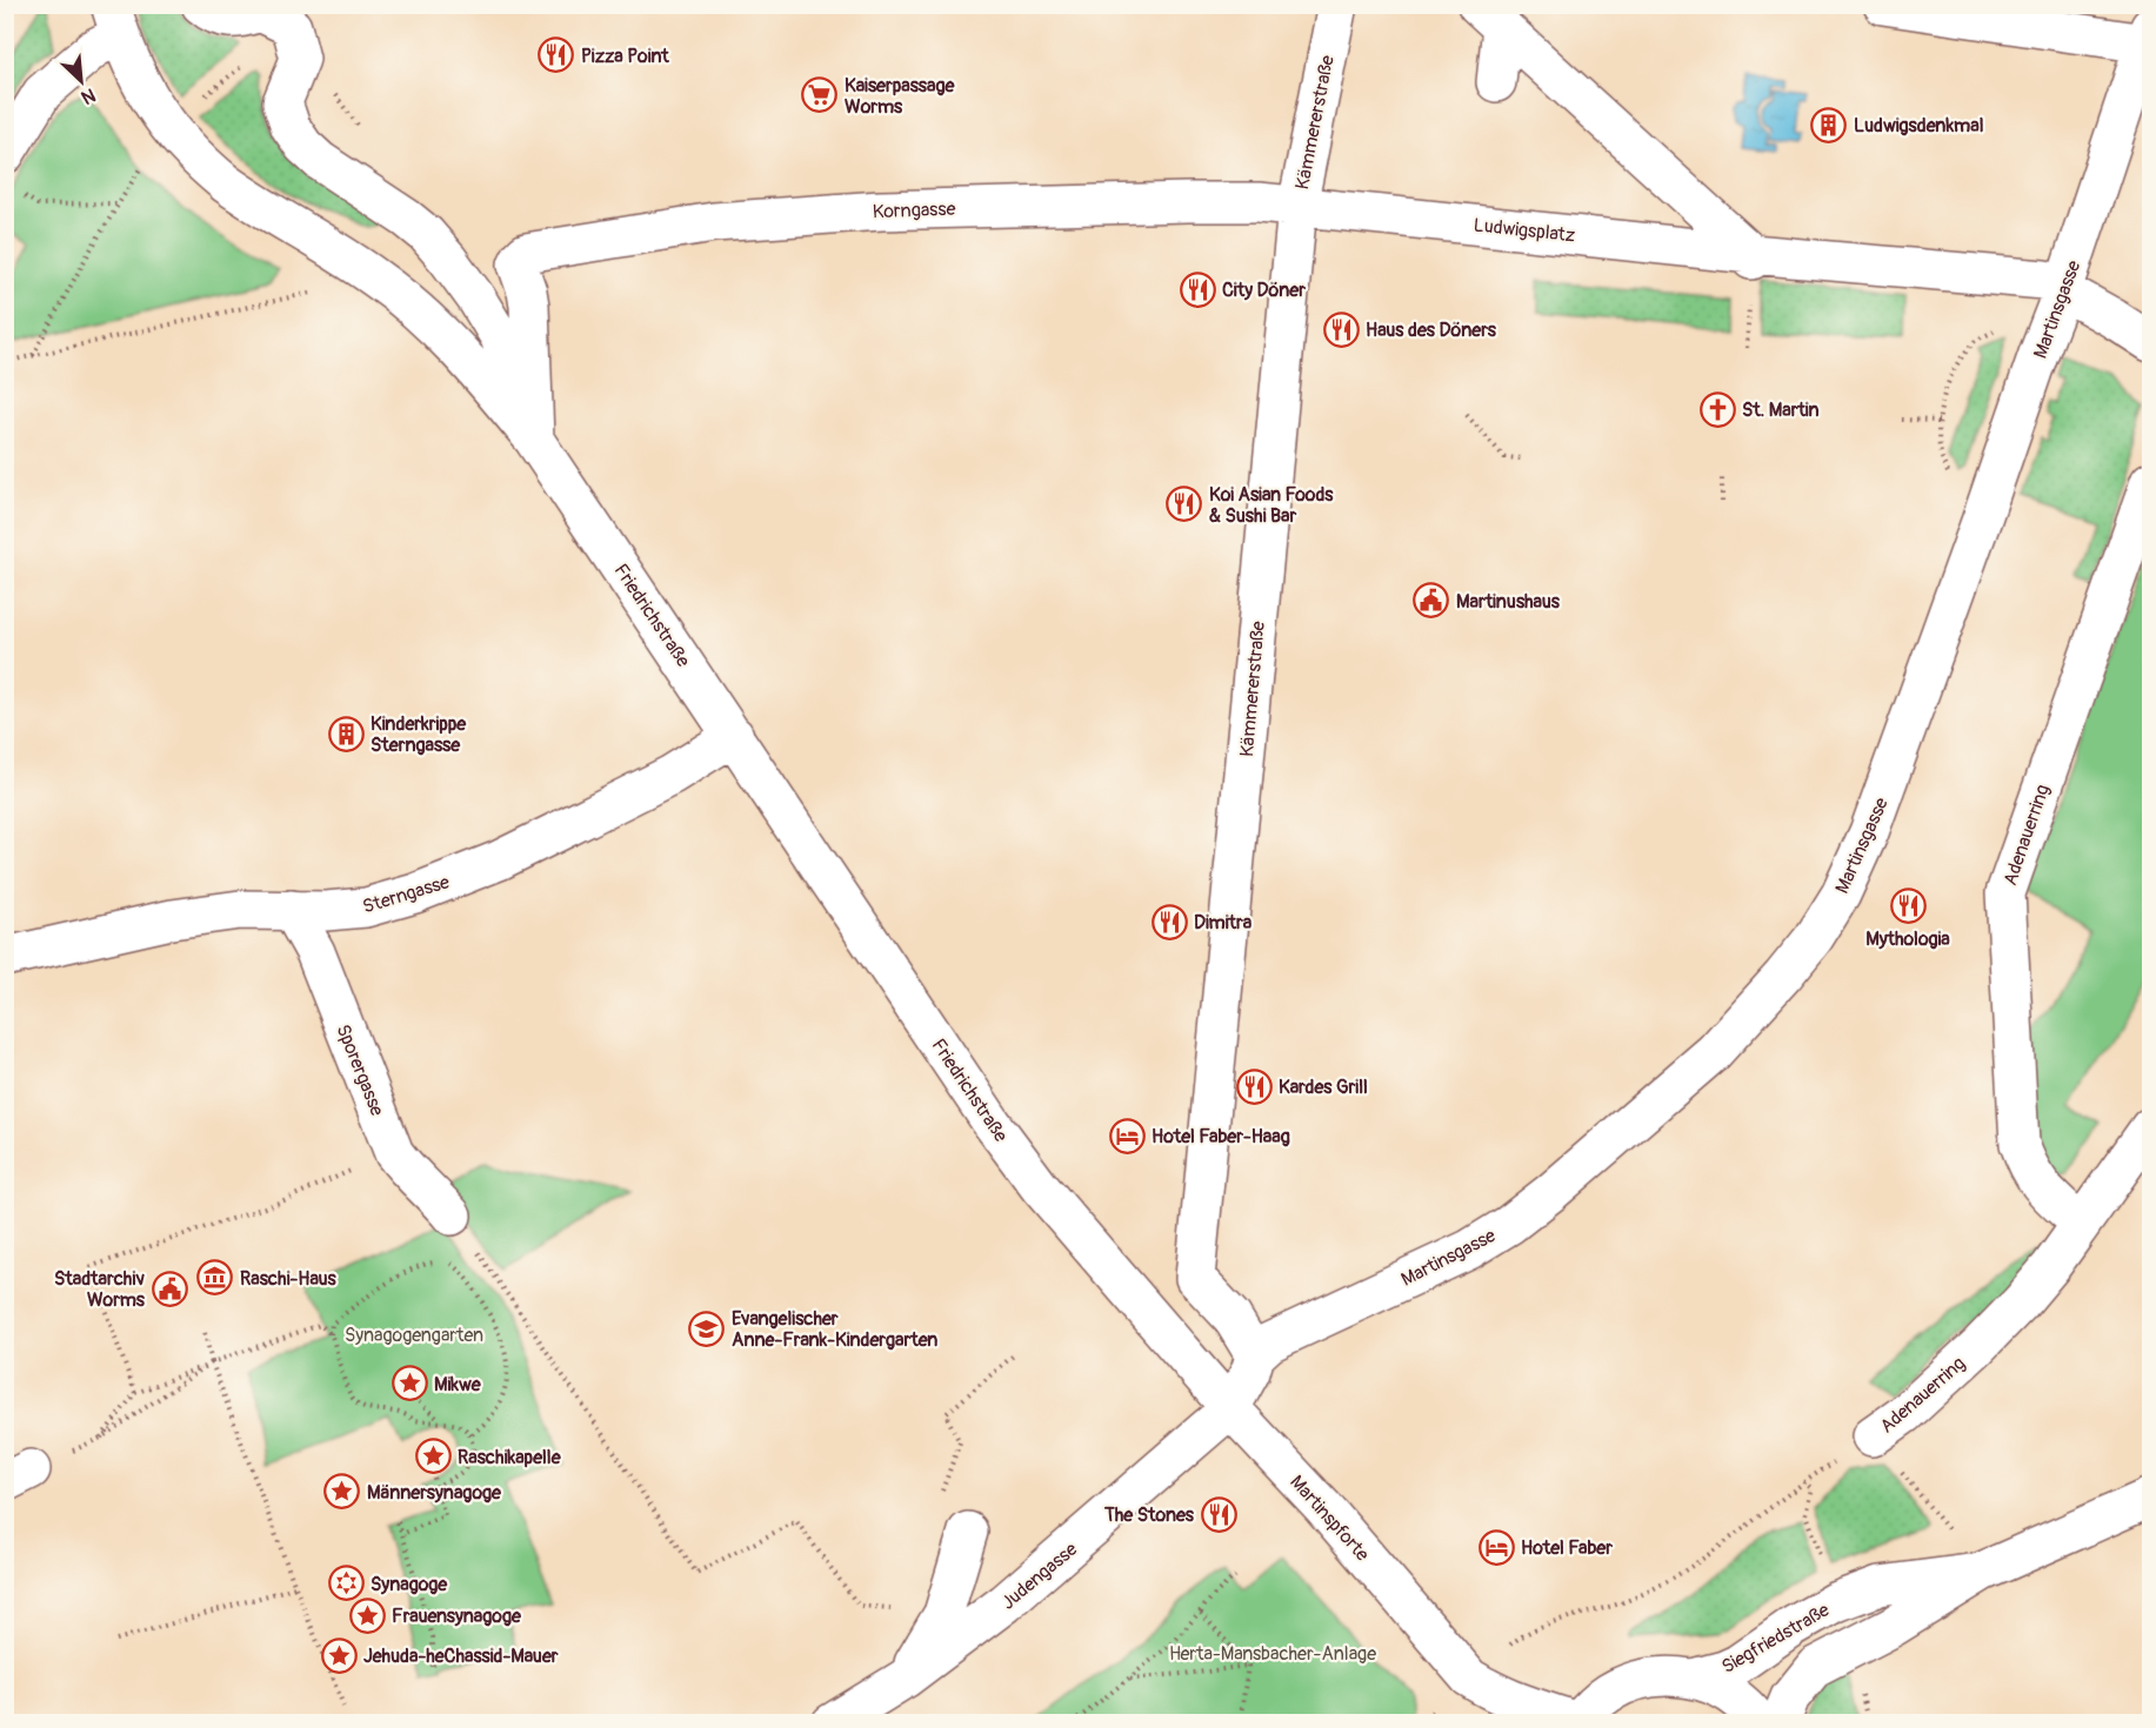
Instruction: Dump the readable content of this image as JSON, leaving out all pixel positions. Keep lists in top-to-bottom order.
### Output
{
  "streets": {
    "street": [
      "Kämmererstraße",
      "Korngasse",
      "Ludwigsplatz",
      "Martinsgasse",
      "Friedrichstraße",
      "Adenauerring",
      "Sterngasse",
      "Sporergasse",
      "Martinspforte",
      "Judengasse",
      "Siegfriedstraße"
    ]
  },
  "crossings": [
    ["Kämmererstraße", "Korngasse"],
    ["Kämmererstraße", "Ludwigsplatz"],
    ["Kämmererstraße", "Martinsgasse"],
    ["Korngasse", "Ludwigsplatz"],
    ["Korngasse", "Friedrichstraße"],
    ["Ludwigsplatz", "Martinsgasse"],
    ["Friedrichstraße", "Sterngasse"],
    ["Friedrichstraße", "Martinspforte"],
    ["Sterngasse", "Sporergasse"],
    ["Martinspforte", "Judengasse"]
  ],
  "parks": ["Synagogengarten", "Herta-Mansbacher-Anlage"],
  "places": {
    "restaurant": [
      "Pizza Point",
      "City Döner",
      "Haus des Döners",
      "Koi Asian Foods & Sushi Bar",
      "Mythologia",
      "Dimitra",
      "Kardes Grill",
      "The Stones"
    ],
    "supermarket": ["Kaiserpassage Worms"],
    "building": ["Ludwigsdenkmal", "Kinderkrippe Sterngasse"],
    "church": ["St. Martin"],
    "public building": ["Martinushaus", "Stadtarchiv Worms"],
    "hotel": ["Hotel Faber-Haag", "Hotel Faber"],
    "museum": ["Raschi-Haus"],
    "school or university": ["Evangelischer Anne-Frank-Kindergarten"],
    "place": [
      "Mikwe",
      "Raschikapelle",
      "Männersynagoge",
      "Frauensynagoge",
      "Jehuda-heChassid-Mauer"
    ],
    "synagogue": ["Synagoge"]
  },
  "north": "bottom right"
}
